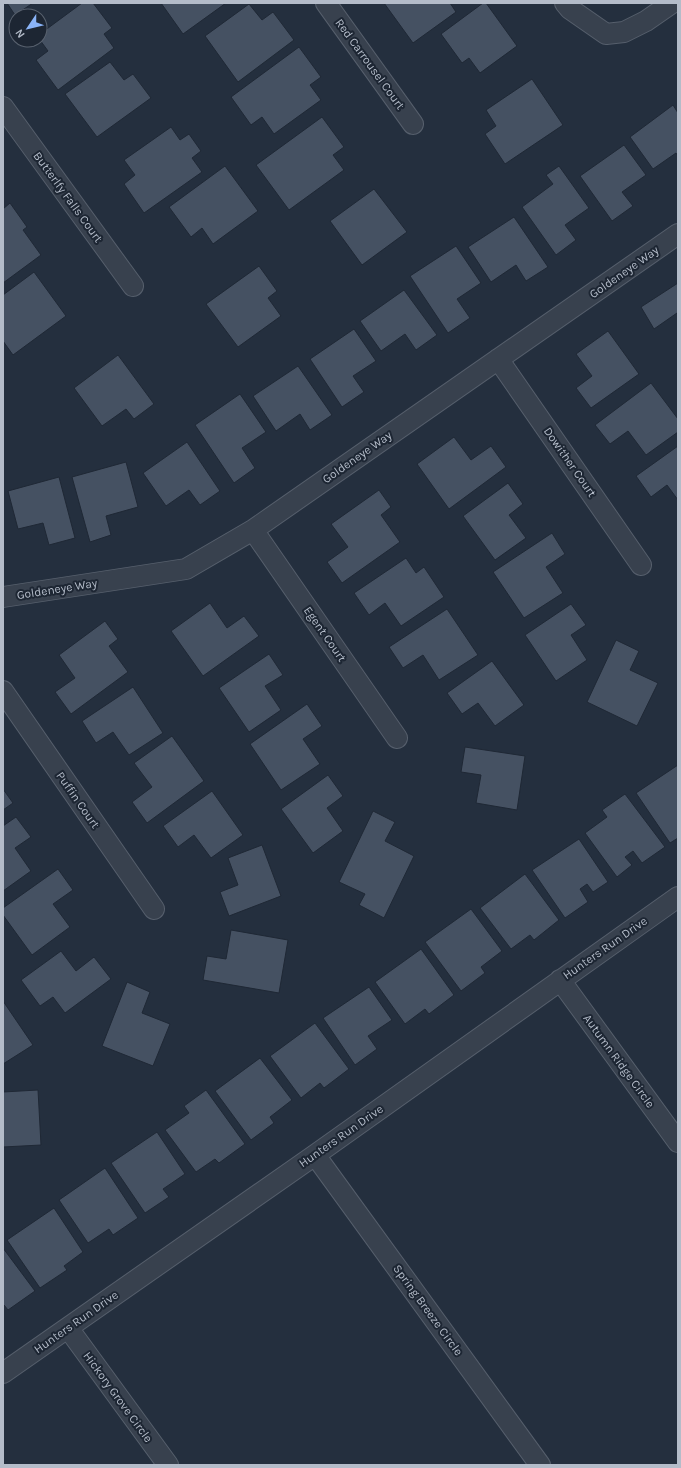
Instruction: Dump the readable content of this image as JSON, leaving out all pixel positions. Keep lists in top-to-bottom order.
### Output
{
  "streets": {
    "street": [
      "Red Carrousel Court",
      "Butterlfy Falls Court",
      "Goldeneye Way",
      "Dowither Court",
      "Egent Court",
      "Puffin Court",
      "Hunters Run Drive",
      "Autumn Ridge Circle",
      "Spring Breeze Circle",
      "Hickory Grove Circle"
    ]
  },
  "crossings": [
    ["Goldeneye Way", "Dowither Court"],
    ["Goldeneye Way", "Egent Court"],
    ["Hunters Run Drive", "Autumn Ridge Circle"],
    ["Hunters Run Drive", "Spring Breeze Circle"],
    ["Hunters Run Drive", "Hickory Grove Circle"]
  ],
  "north": "bottom left"
}
